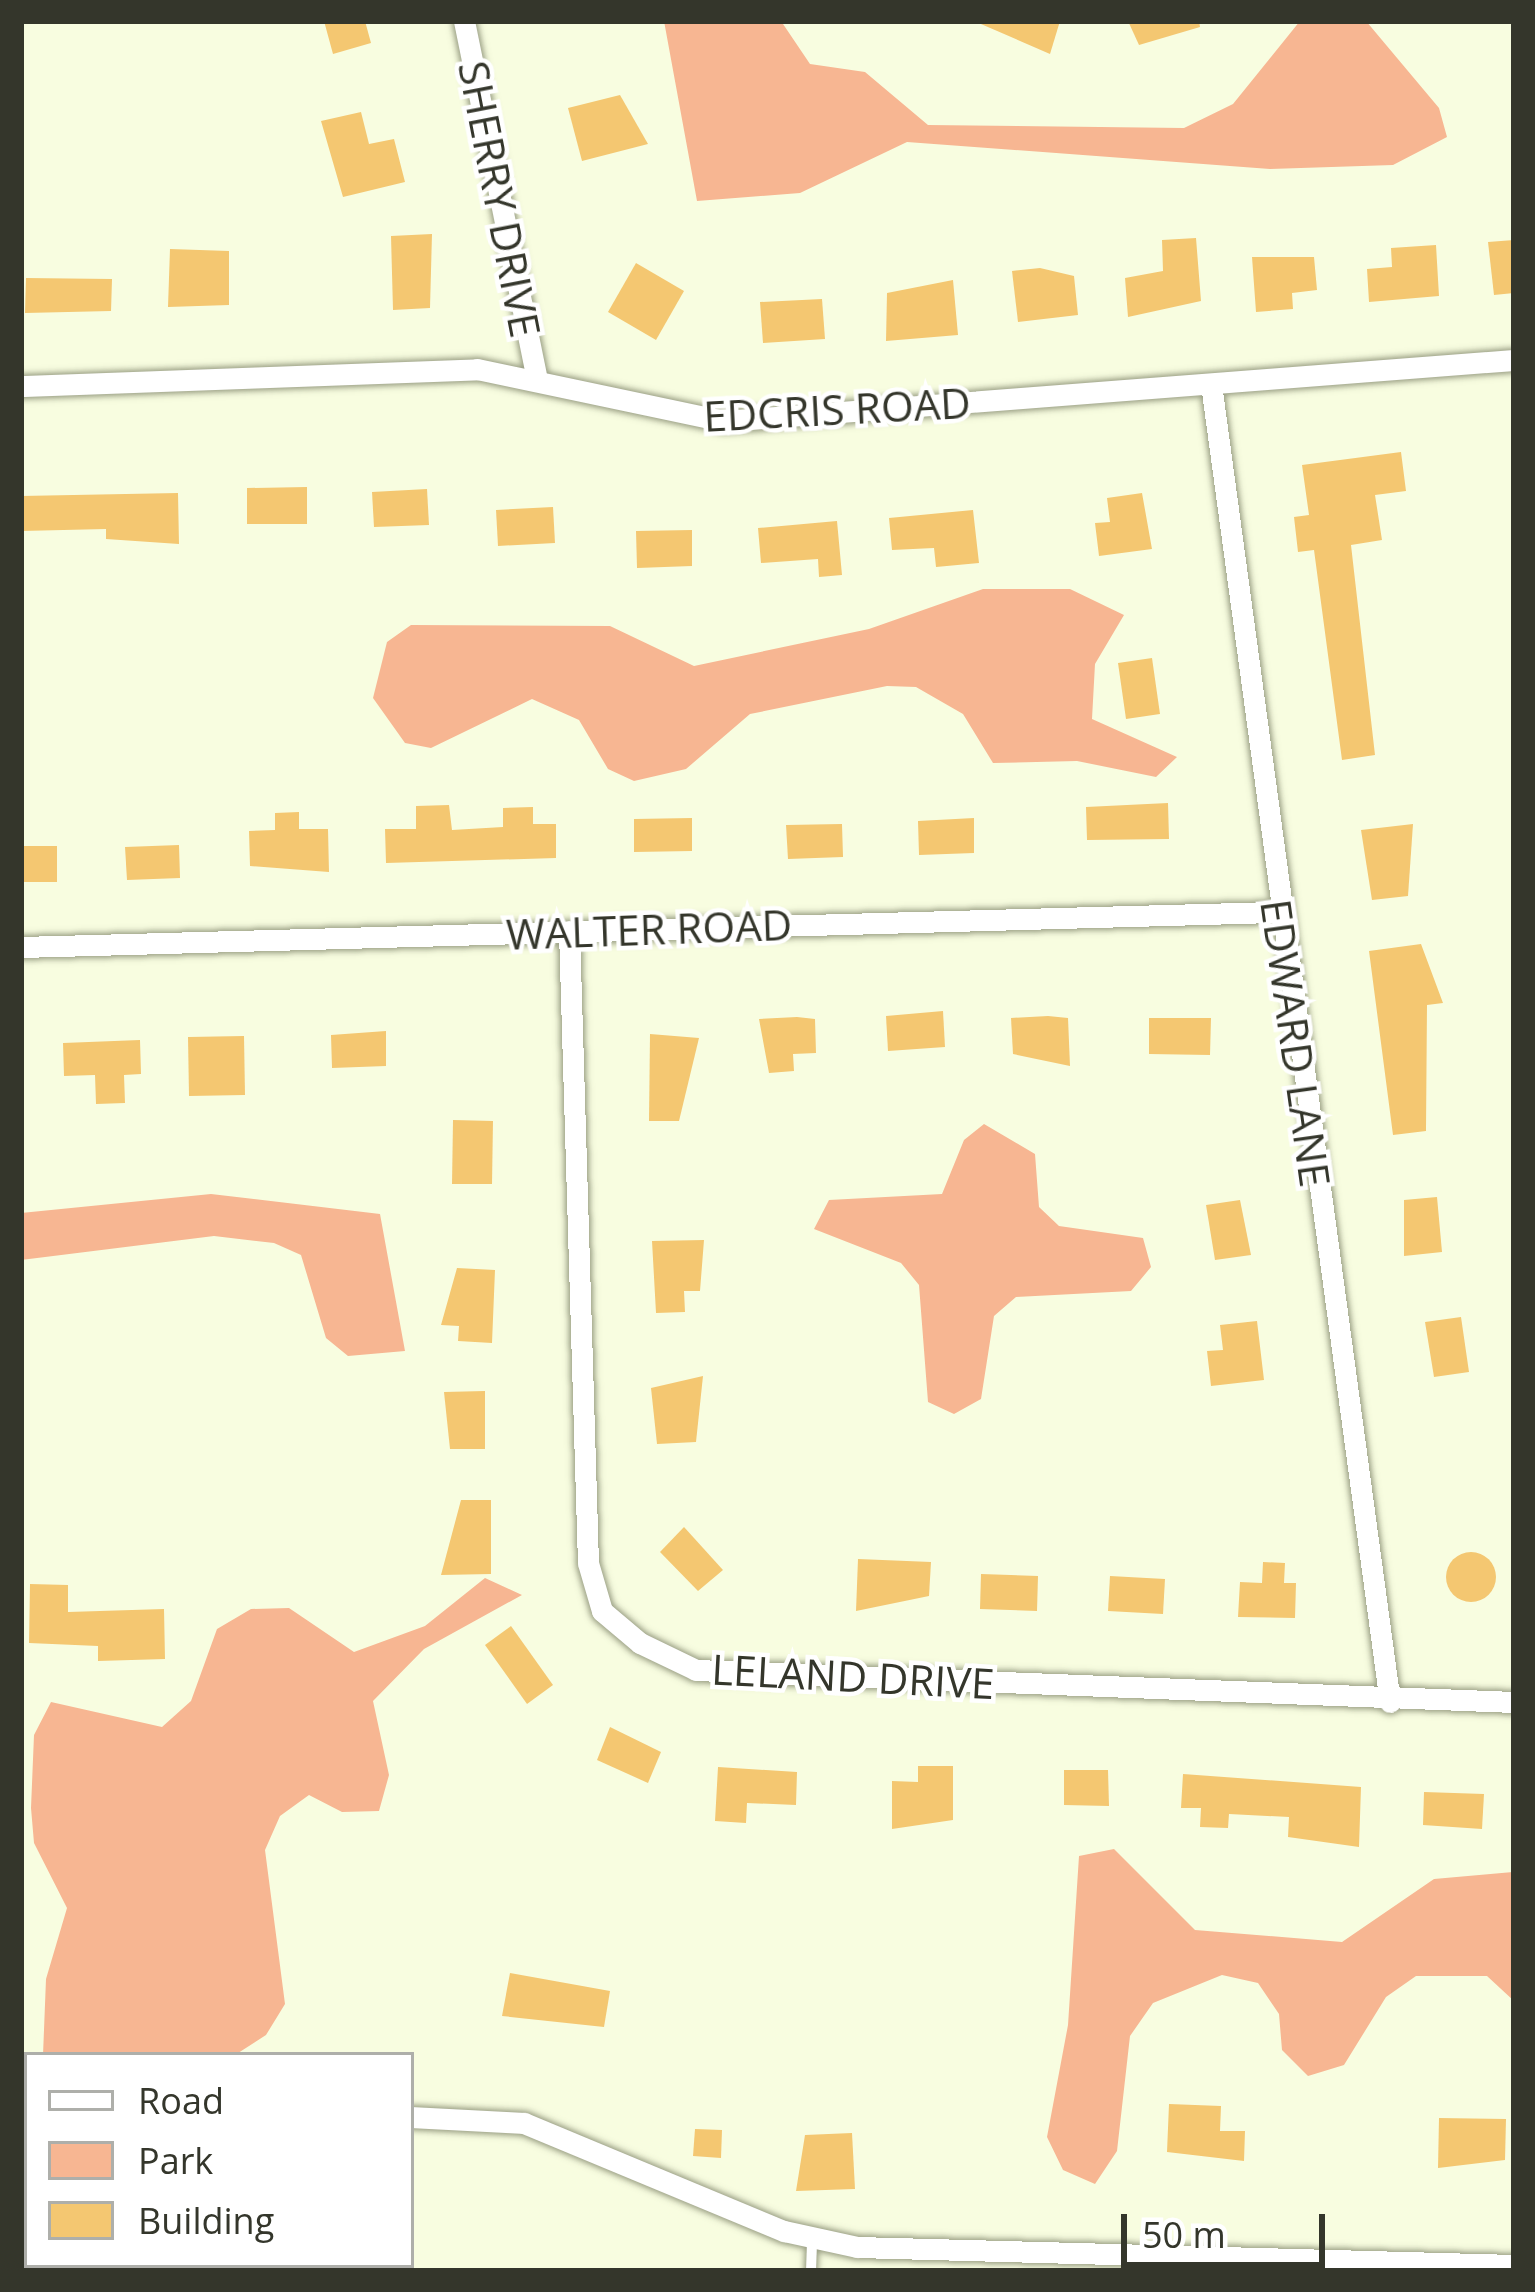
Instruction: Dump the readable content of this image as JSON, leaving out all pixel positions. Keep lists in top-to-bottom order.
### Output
{
  "streets": {
    "street": [
      "SHERRY DRIVE",
      "EDCRIS ROAD",
      "WALTER ROAD",
      "EDWARD LANE",
      "LELAND DRIVE"
    ]
  },
  "crossings": [
    ["SHERRY DRIVE", "EDCRIS ROAD"],
    ["EDCRIS ROAD", "EDWARD LANE"],
    ["WALTER ROAD", "EDWARD LANE"],
    ["WALTER ROAD", "LELAND DRIVE"],
    ["EDWARD LANE", "LELAND DRIVE"]
  ],
  "legend": ["Road", "Park", "Building"],
  "scale_bar": "50 m"
}
